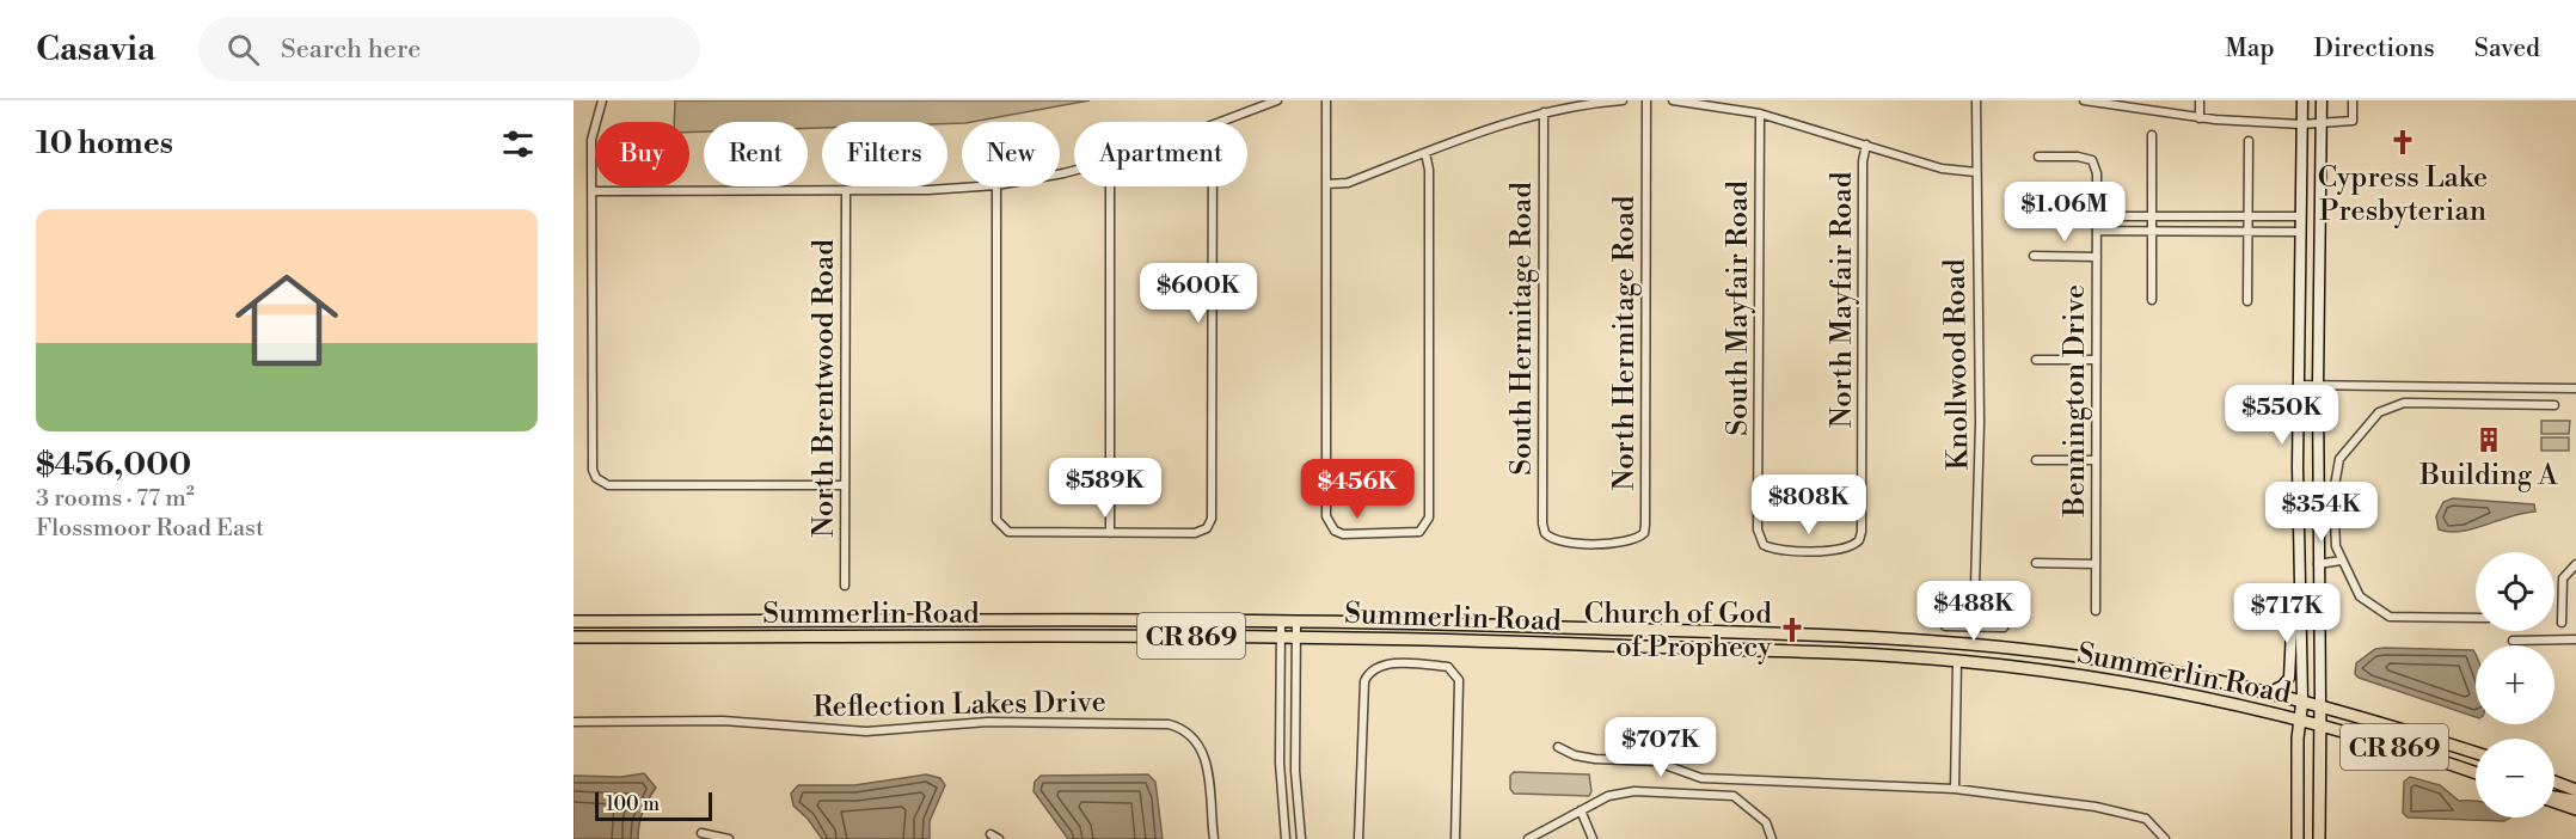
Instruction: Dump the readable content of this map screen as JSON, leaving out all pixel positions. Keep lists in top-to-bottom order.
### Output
{
  "streets": {
    "main road": ["Summerlin Road", "CR 869"],
    "street": [
      "North Mayfair Road",
      "South Mayfair Road",
      "South Hermitage Road",
      "North Hermitage Road",
      "Knollwood Road",
      "North Brentwood Road",
      "Bennington Drive",
      "Reflection Lakes Drive"
    ]
  },
  "crossings": [
    ["North Mayfair Road", "South Mayfair Road"],
    ["South Hermitage Road", "North Hermitage Road"]
  ],
  "places": {
    "church": ["Cypress Lake Presbyterian", "Church of God of Prophecy"],
    "building": ["Building A"]
  },
  "scale_bar": "100 m",
  "page": {
    "header": "Casavia",
    "search": "Search here",
    "nav": ["Map", "Directions", "Saved"],
    "heading": "10 homes",
    "chip": [
      "Buy",
      "Rent",
      "Filters",
      "New",
      "Apartment"
    ],
    "price": [
      "$1.06M",
      "$600K",
      "$550K",
      "$589K",
      "$456K",
      "$808K",
      "$354K",
      "$488K",
      "$717K",
      "$707K"
    ],
    "list": [
      {
        "name": "$456,000",
        "note": "3 rooms · 77 m² · Flossmoor Road East"
      }
    ],
    "map_buttons": ["+", "−"],
    "scale": "100 m"
  }
}
